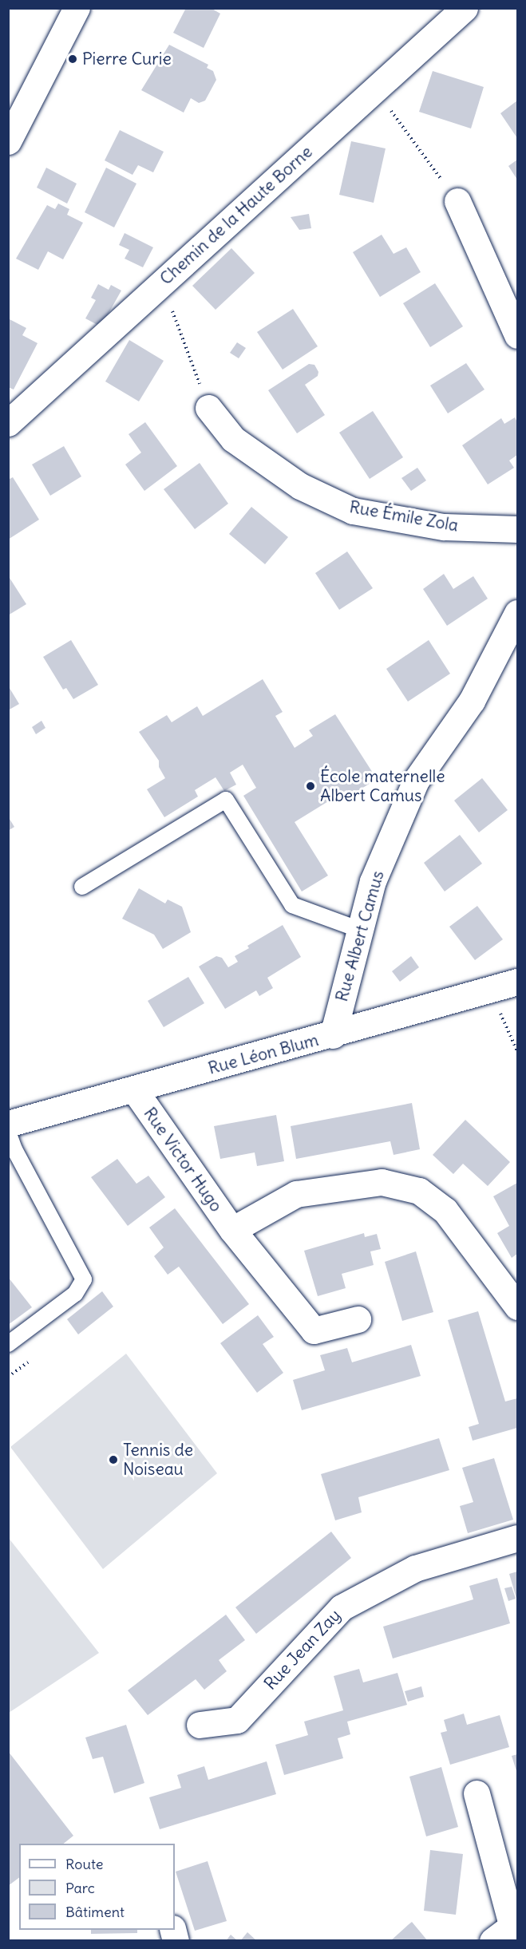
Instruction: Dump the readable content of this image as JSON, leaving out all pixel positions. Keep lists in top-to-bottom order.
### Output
{
  "streets": {
    "street": [
      "Chemin de la Haute Borne",
      "Rue Émile Zola",
      "Rue Albert Camus",
      "Rue Léon Blum",
      "Rue Victor Hugo",
      "Rue Jean Zay"
    ]
  },
  "crossings": [
    ["Rue Albert Camus", "Rue Léon Blum"],
    ["Rue Léon Blum", "Rue Victor Hugo"]
  ],
  "places": ["Pierre Curie", "École maternelle Albert Camus", "Tennis de Noiseau"],
  "legend": ["Route", "Parc", "Bâtiment"]
}
